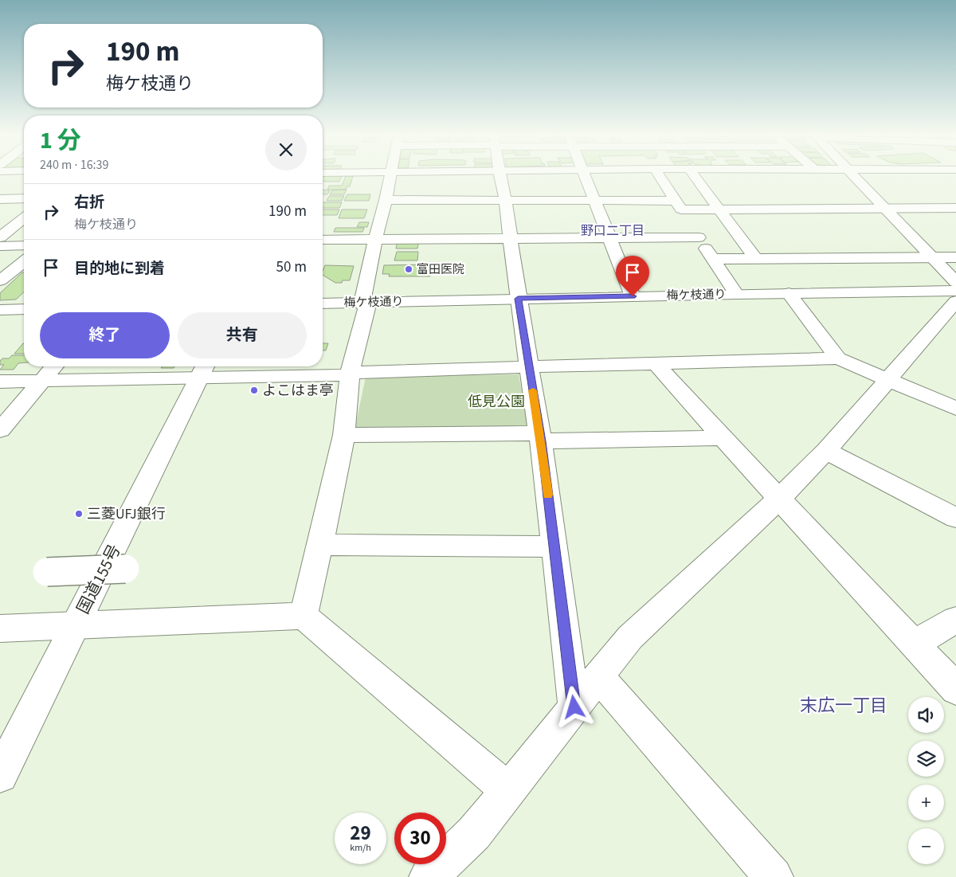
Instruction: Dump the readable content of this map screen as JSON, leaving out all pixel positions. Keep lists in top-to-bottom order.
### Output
{
  "streets": {
    "main road": ["梅ケ枝通り", "国道155号"]
  },
  "districts": ["野口二丁目", "末広一丁目"],
  "parks": ["低見公園"],
  "places": ["富田医院", "よこはま亭", "三菱UFJ銀行"],
  "page": {
    "turn": ["190 m", "梅ケ枝通り"],
    "heading": ["1 分", "240 m · 16:39"],
    "list": [
      {
        "name": "右折",
        "note": "梅ケ枝通り",
        "value": "190 m"
      },
      {
        "name": "目的地に到着",
        "value": "50 m"
      }
    ],
    "buttons": ["終了", "共有"],
    "map_buttons": ["+", "−"],
    "speed": "29 km/h",
    "limit": "30"
  }
}
